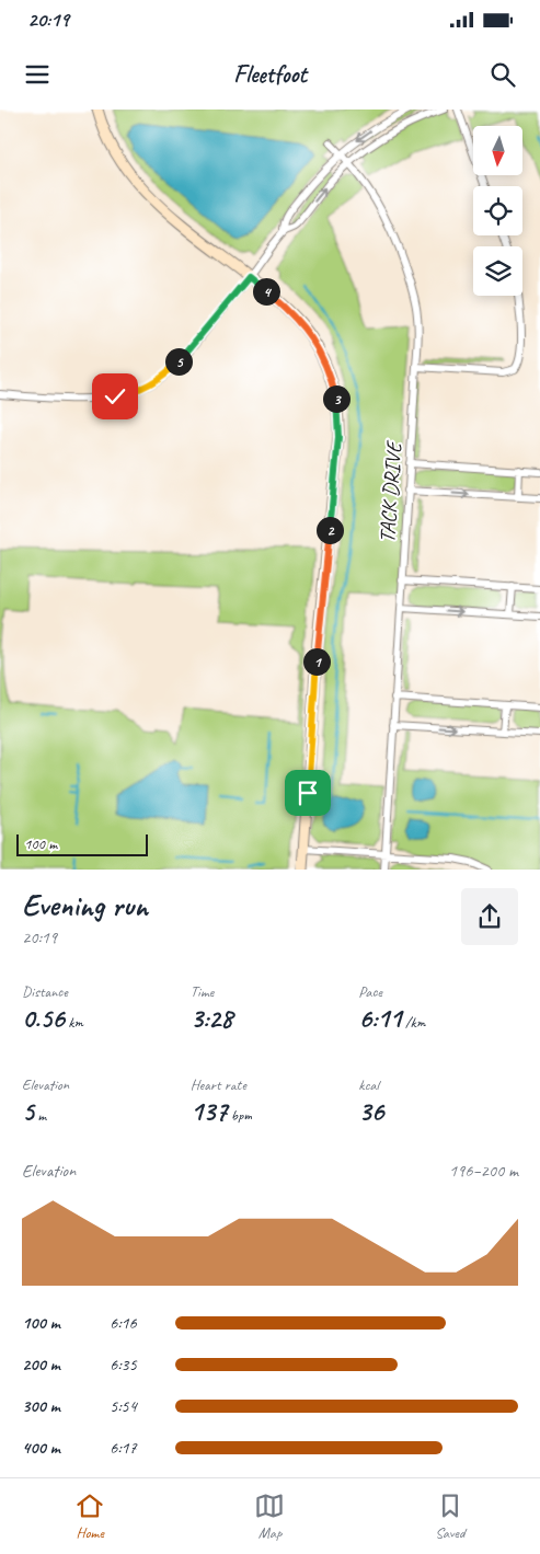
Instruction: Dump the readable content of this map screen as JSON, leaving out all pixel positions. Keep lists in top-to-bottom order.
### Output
{
  "streets": {
    "street": ["TACK DRIVE"]
  },
  "scale_bar": "100 m",
  "north": "bottom",
  "page": {
    "status": "20:19",
    "header": "Fleetfoot",
    "pins": [
      "4",
      "5",
      "3",
      "2",
      "1"
    ],
    "scale": "100 m",
    "heading": ["Evening run", "20:19"],
    "stats": [
      ["Distance", "0.56 km"],
      ["Time", "3:28"],
      ["Pace", "6:11 /km"],
      ["Elevation", "5 m"],
      ["Heart rate", "137 bpm"],
      ["kcal", "36"]
    ],
    "chart": ["Elevation", "196–200 m"],
    "list": [
      {
        "name": "100 m",
        "note": "6:16"
      },
      {
        "name": "200 m",
        "note": "6:35"
      },
      {
        "name": "300 m",
        "note": "5:54"
      },
      {
        "name": "400 m",
        "note": "6:17"
      }
    ],
    "tabs": ["Home", "Map", "Saved"]
  }
}
